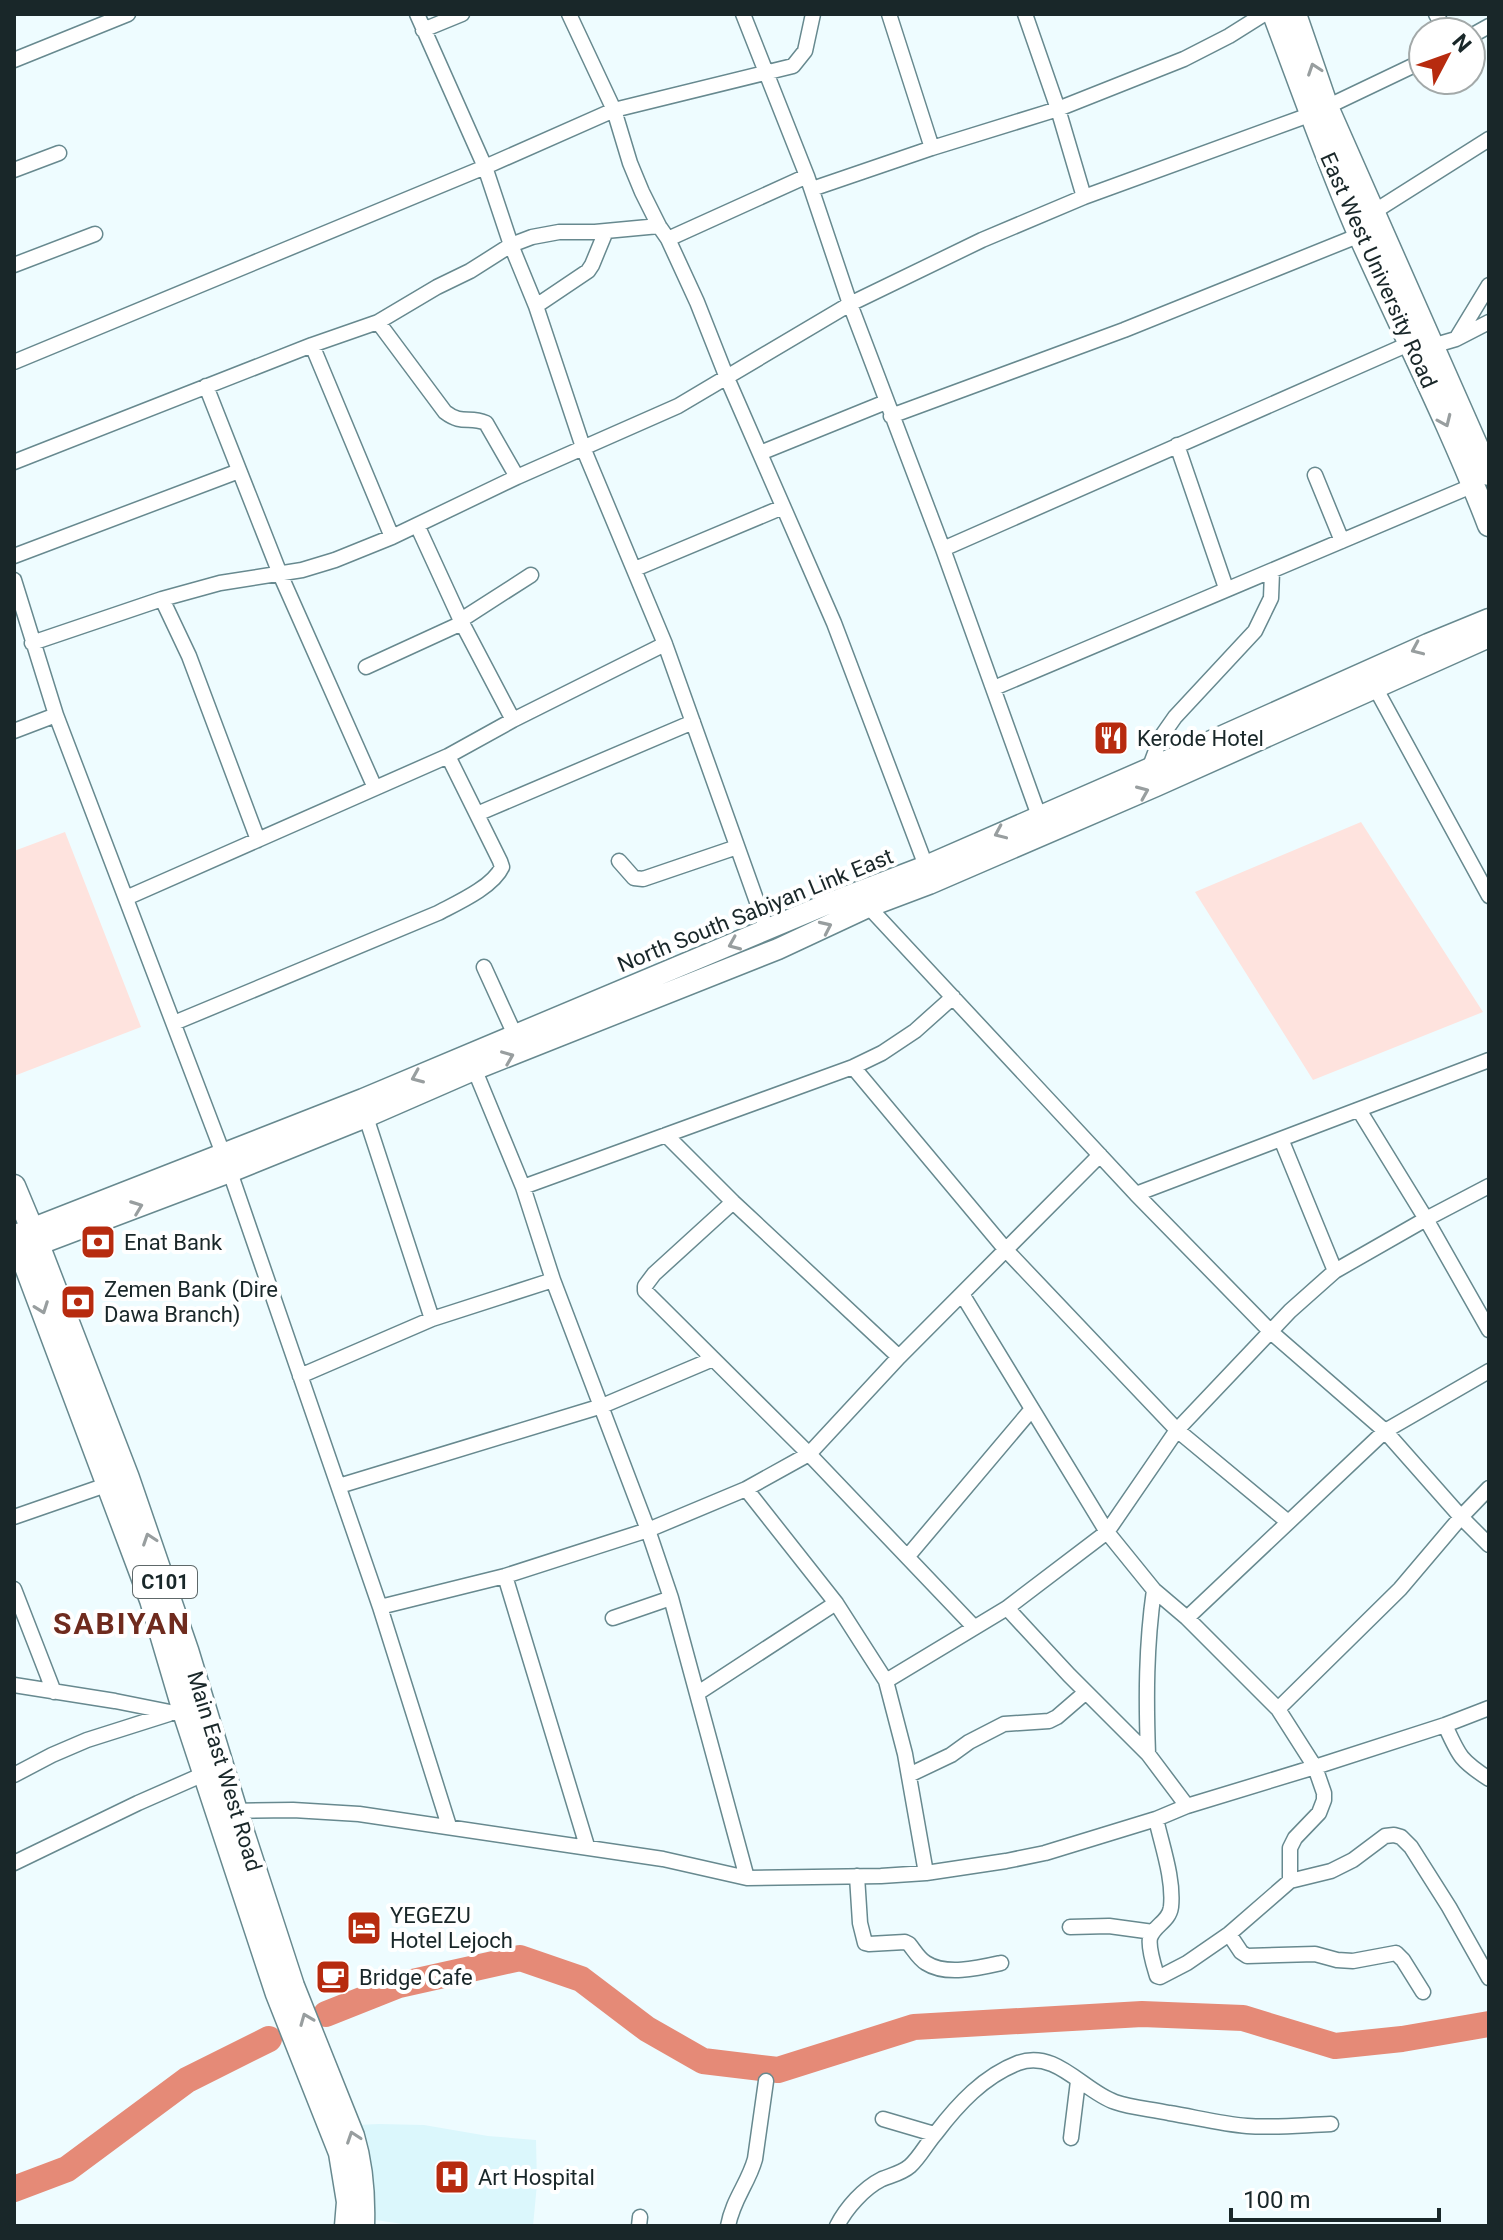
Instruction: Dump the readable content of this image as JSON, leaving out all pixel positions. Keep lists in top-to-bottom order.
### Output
{
  "streets": {
    "main road": [
      "East West University Road",
      "North South Sabiyan Link East",
      "C101",
      "Main East West Road"
    ]
  },
  "crossings": [
    ["North South Sabiyan Link East", "Main East West Road"]
  ],
  "districts": ["SABIYAN"],
  "places": {
    "restaurant": ["Kerode Hotel"],
    "bank": ["Enat Bank", "Zemen Bank (Dire Dawa Branch)"],
    "hotel": ["YEGEZU Hotel Lejoch"],
    "cafe": ["Bridge Cafe"],
    "hospital": ["Art Hospital"]
  },
  "scale_bar": "100 m",
  "north": "top right"
}
